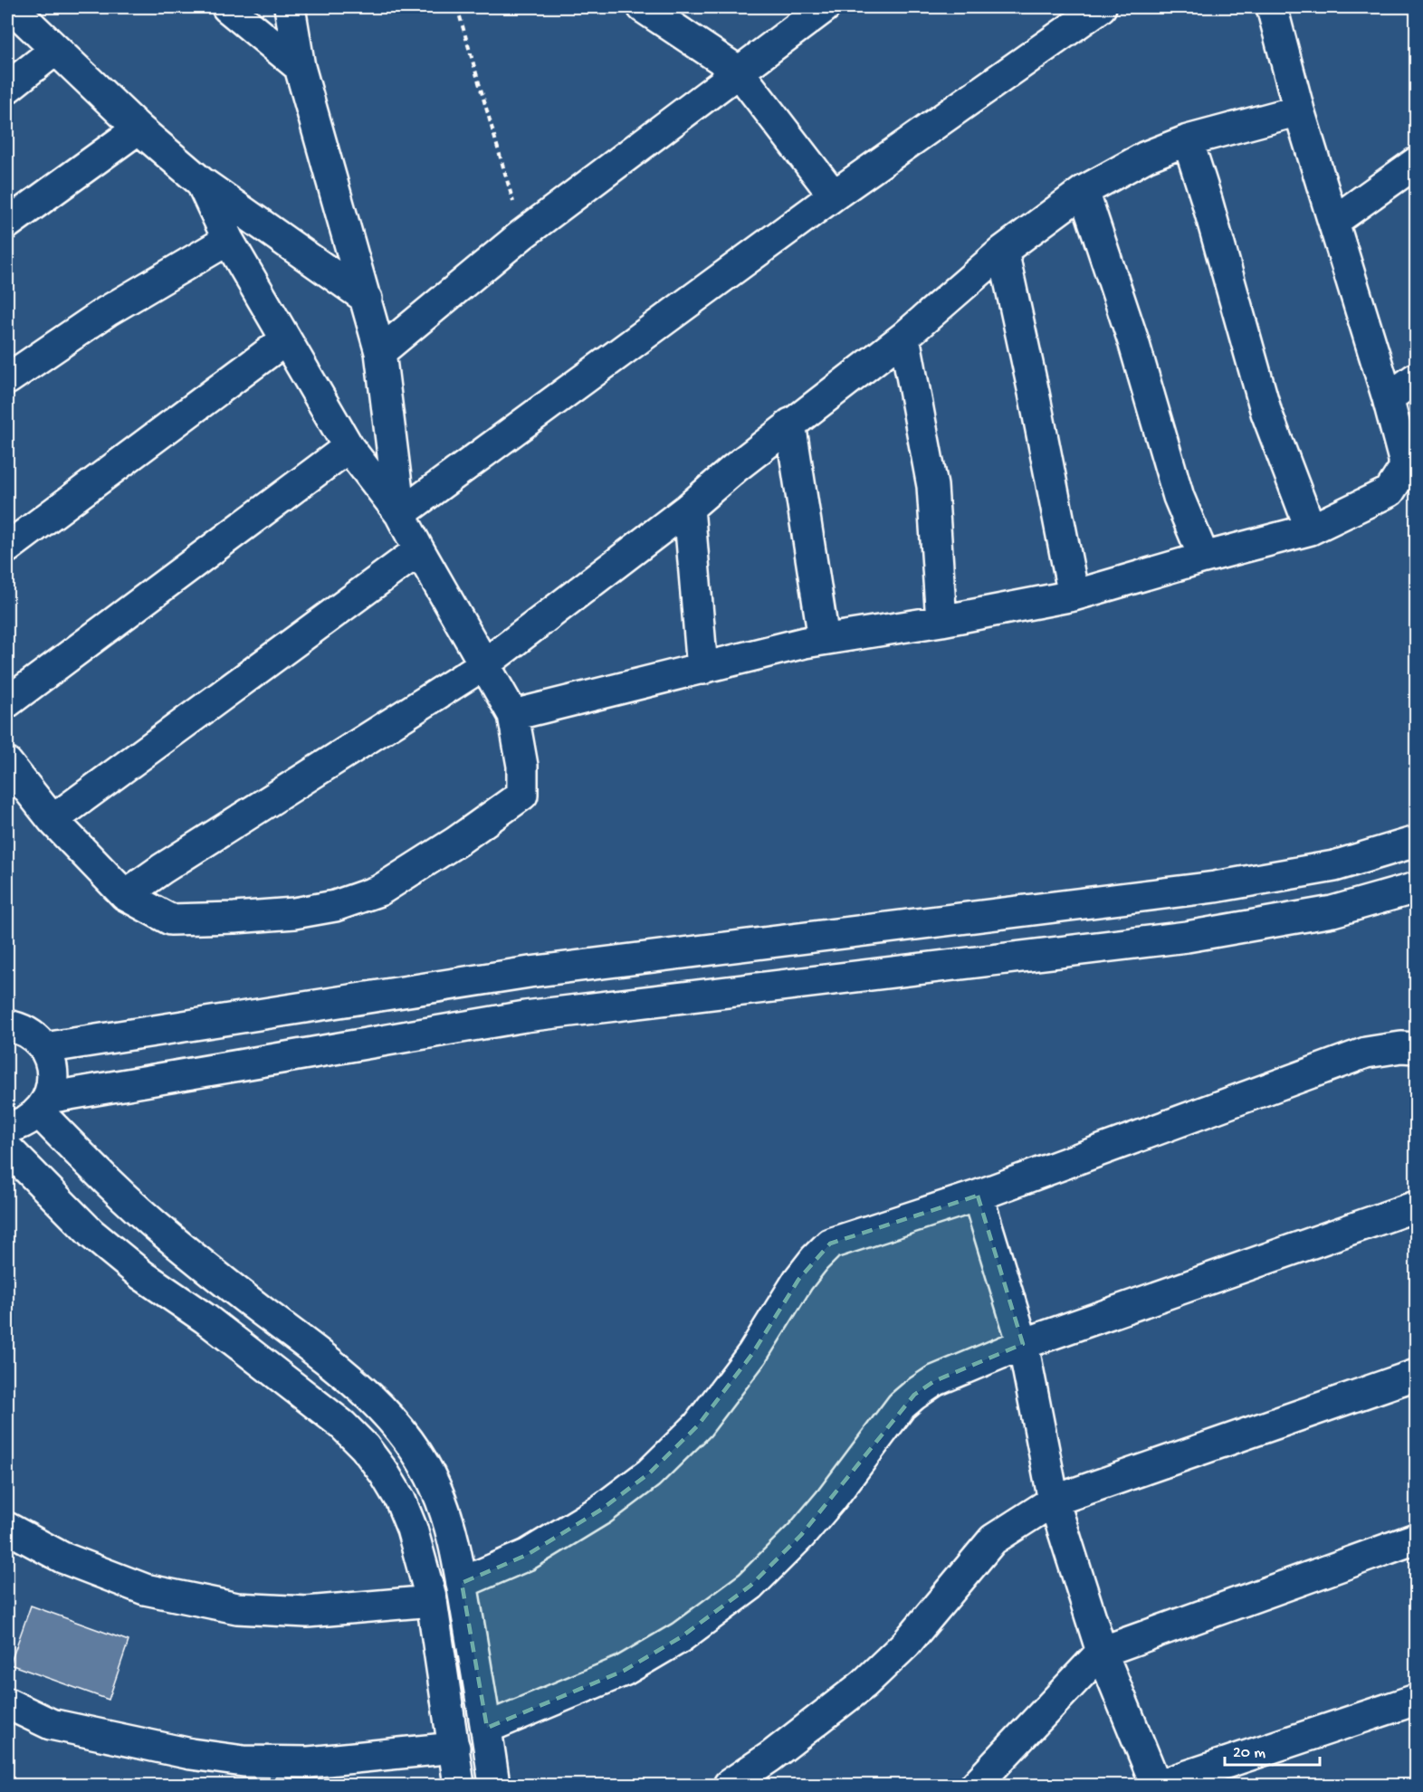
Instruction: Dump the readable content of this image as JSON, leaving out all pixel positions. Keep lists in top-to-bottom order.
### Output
{
  "scale_bar": "20 m"
}
